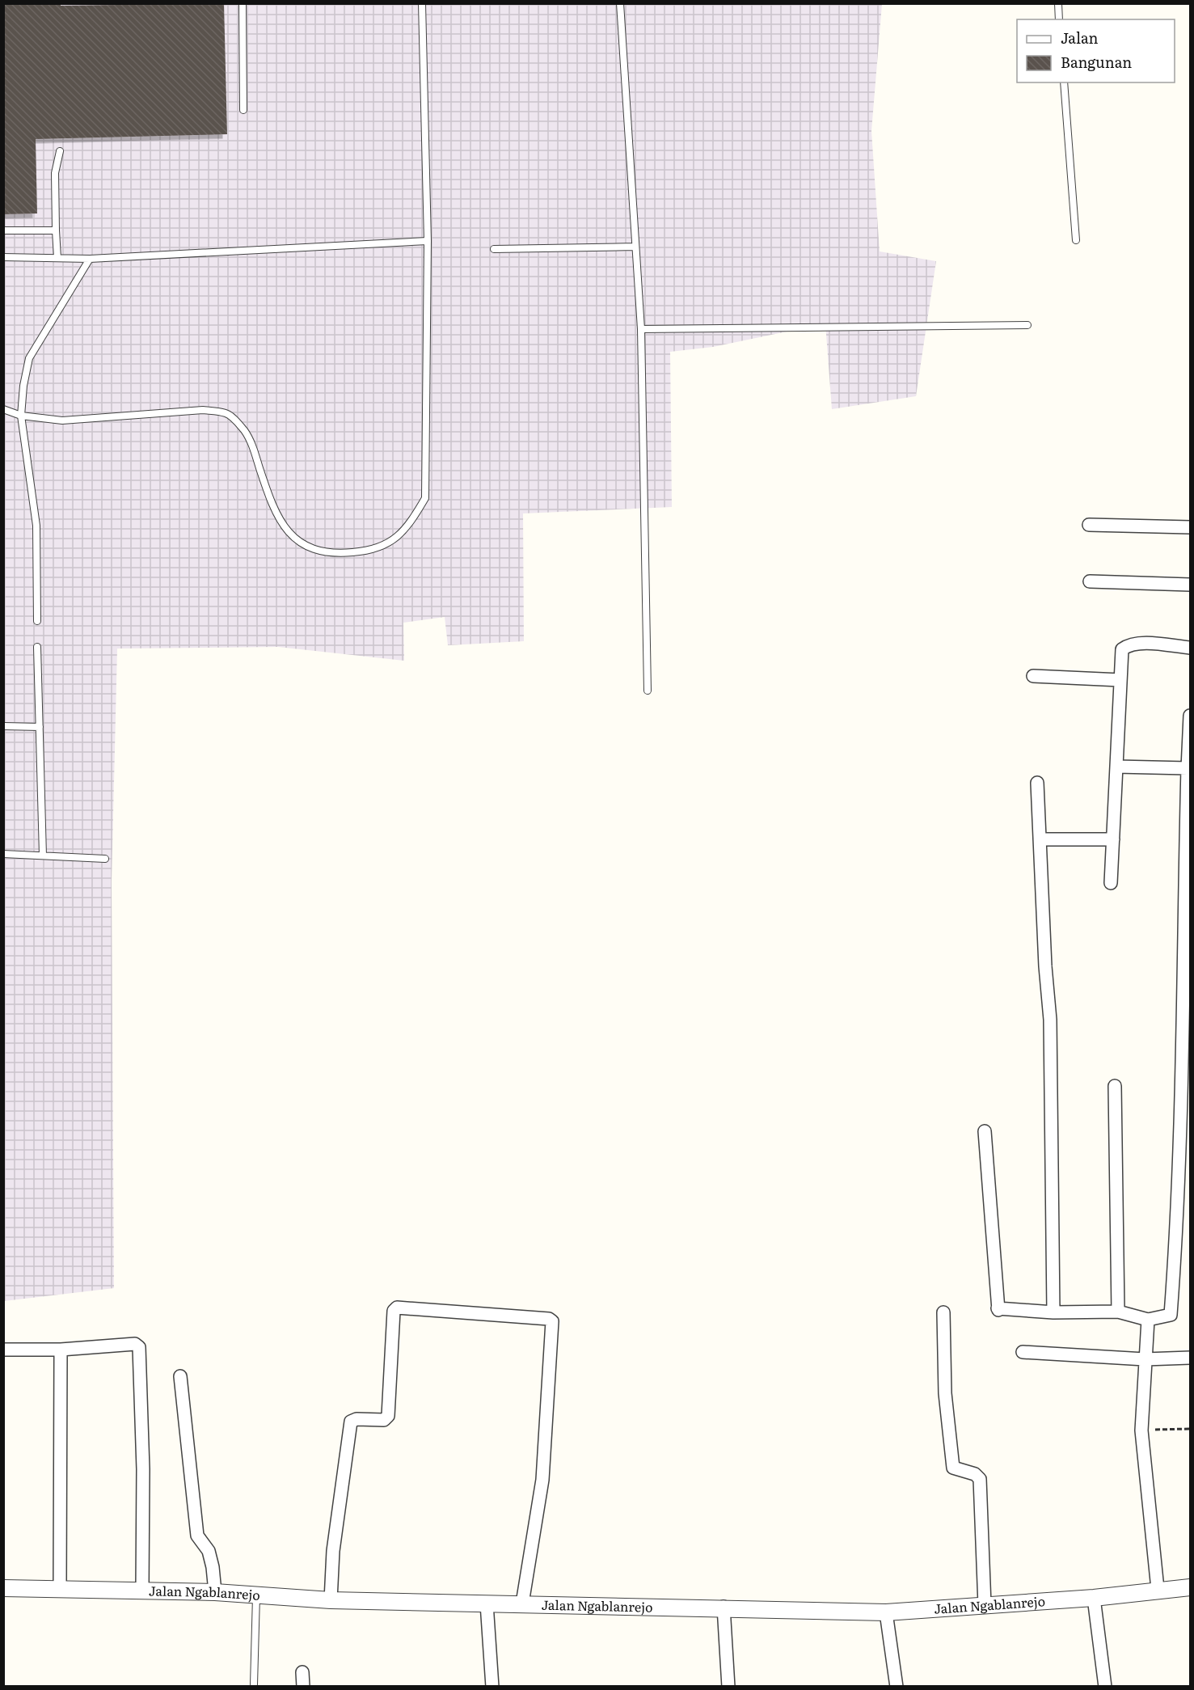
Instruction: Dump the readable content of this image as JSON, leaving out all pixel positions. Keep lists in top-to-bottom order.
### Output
{
  "streets": {
    "street": ["Jalan Ngablanrejo"]
  },
  "legend": ["Jalan", "Bangunan"]
}
